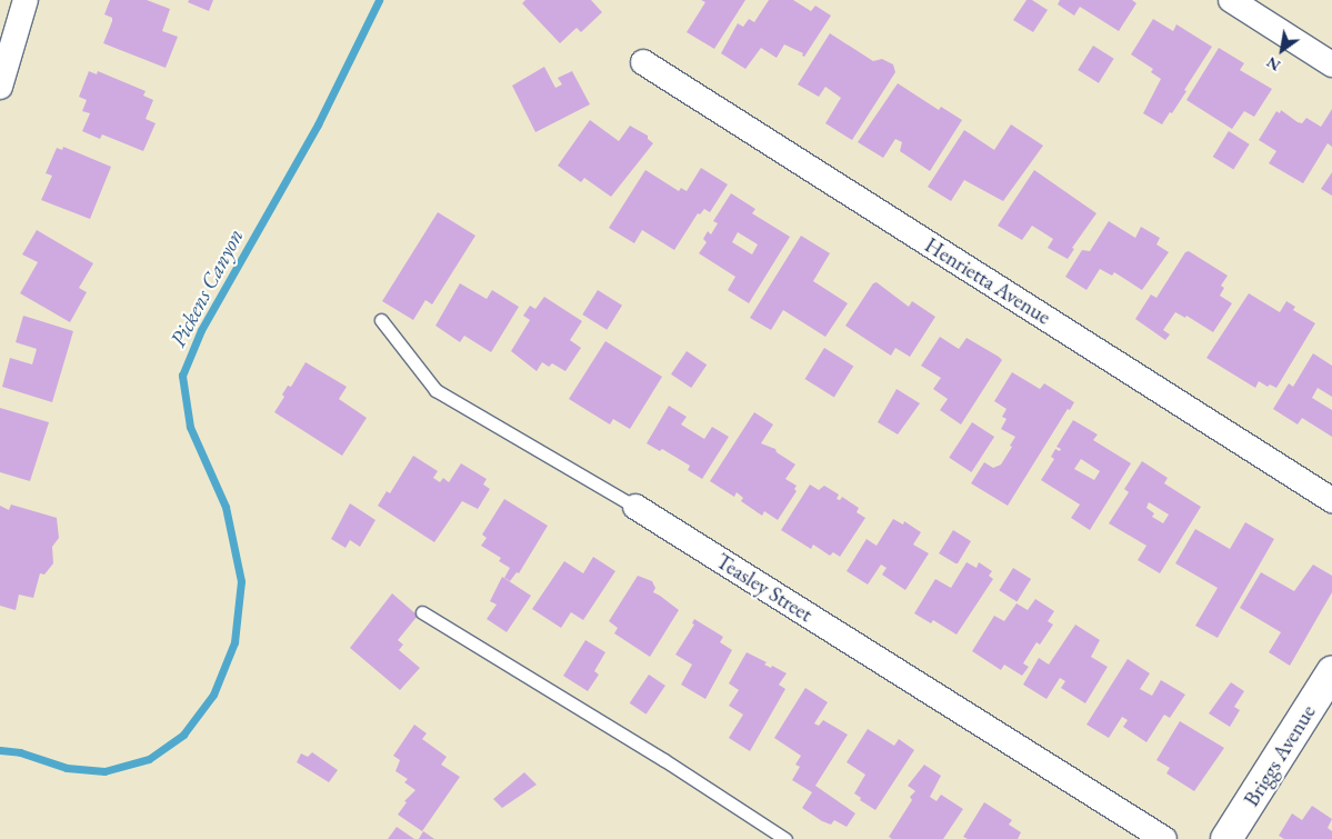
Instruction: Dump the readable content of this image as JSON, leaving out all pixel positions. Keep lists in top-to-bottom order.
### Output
{
  "streets": {
    "street": ["Henrietta Avenue", "Teasley Street", "Briggs Avenue"]
  },
  "water": ["Pickens Canyon"],
  "north": "bottom left"
}
